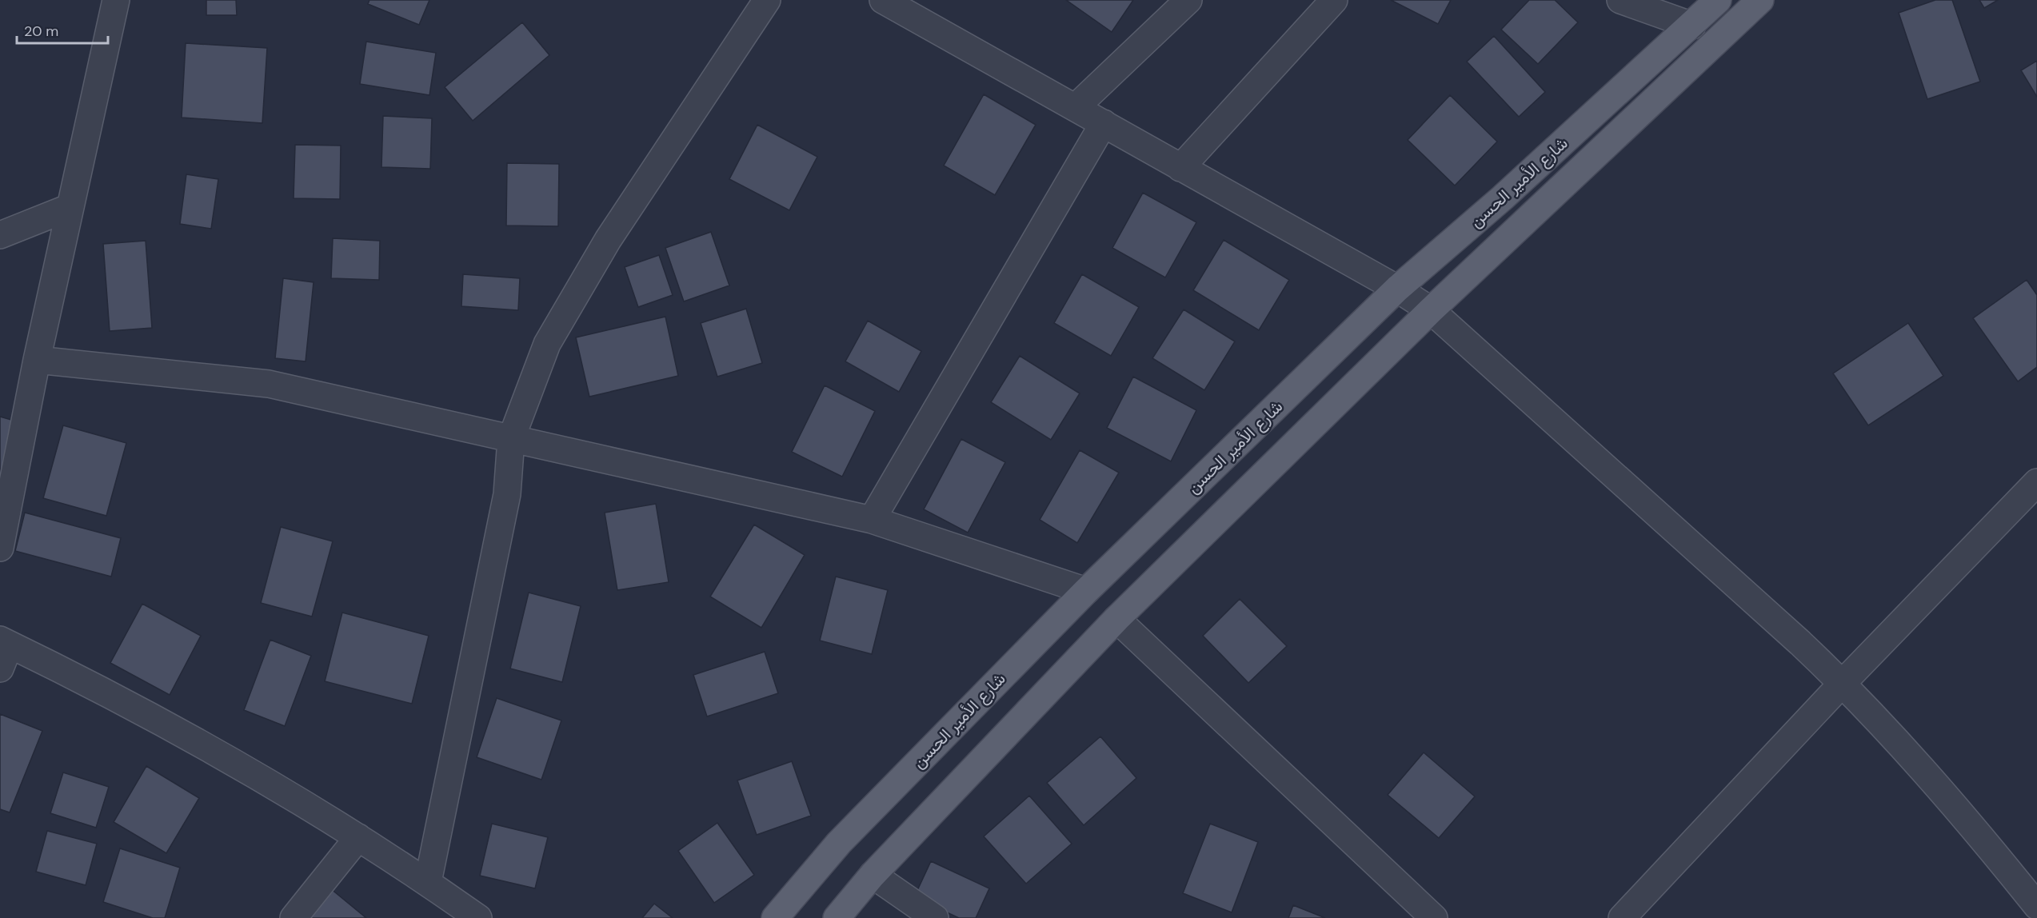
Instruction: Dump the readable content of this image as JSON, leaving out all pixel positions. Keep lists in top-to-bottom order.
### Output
{
  "streets": {
    "main road": ["شارع الأمير الحسن"]
  },
  "scale_bar": "20 m"
}
